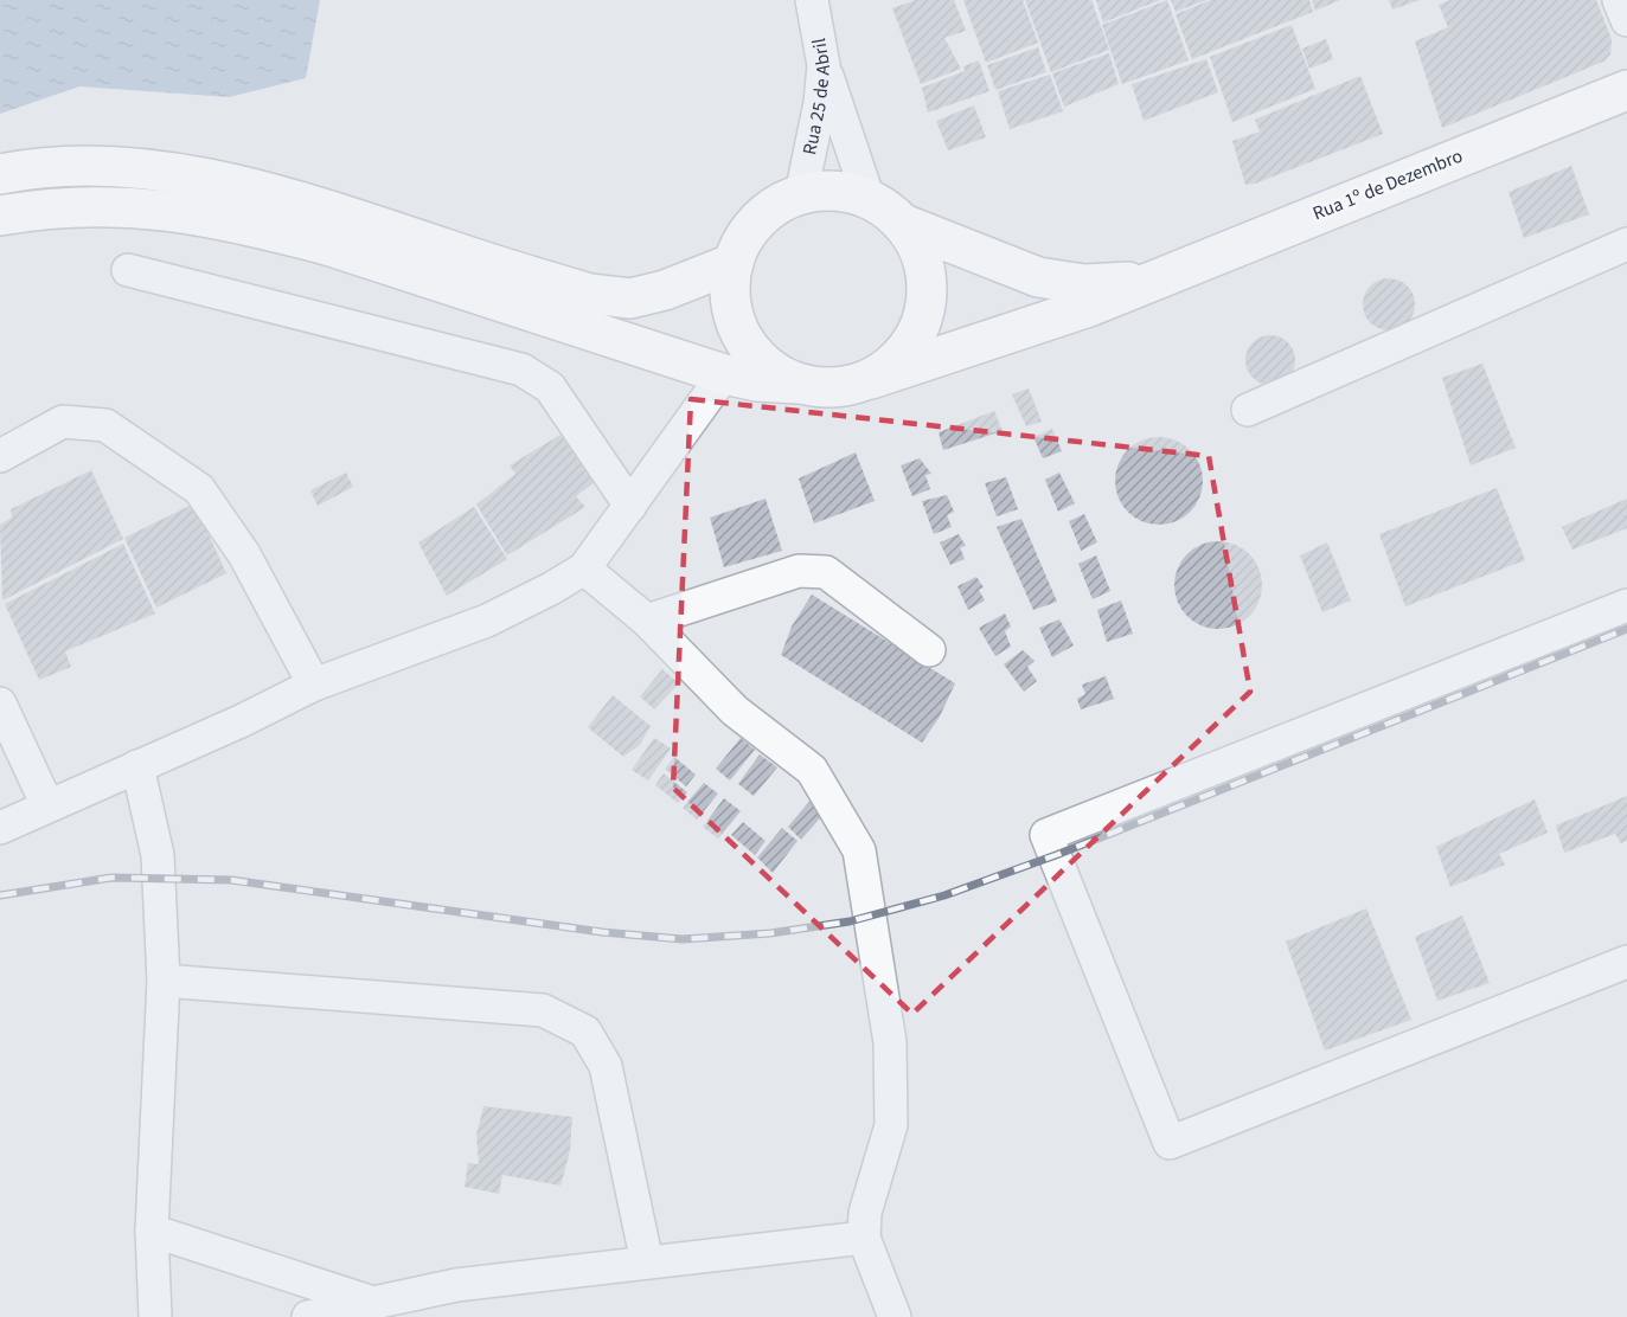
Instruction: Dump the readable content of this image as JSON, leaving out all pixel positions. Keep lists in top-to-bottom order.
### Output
{
  "streets": {
    "main road": ["Rua 1º de Dezembro"],
    "street": ["Rua 25 de Abril"]
  },
  "crossings": [
    ["Rua 25 de Abril", "Rua 1º de Dezembro"]
  ]
}
